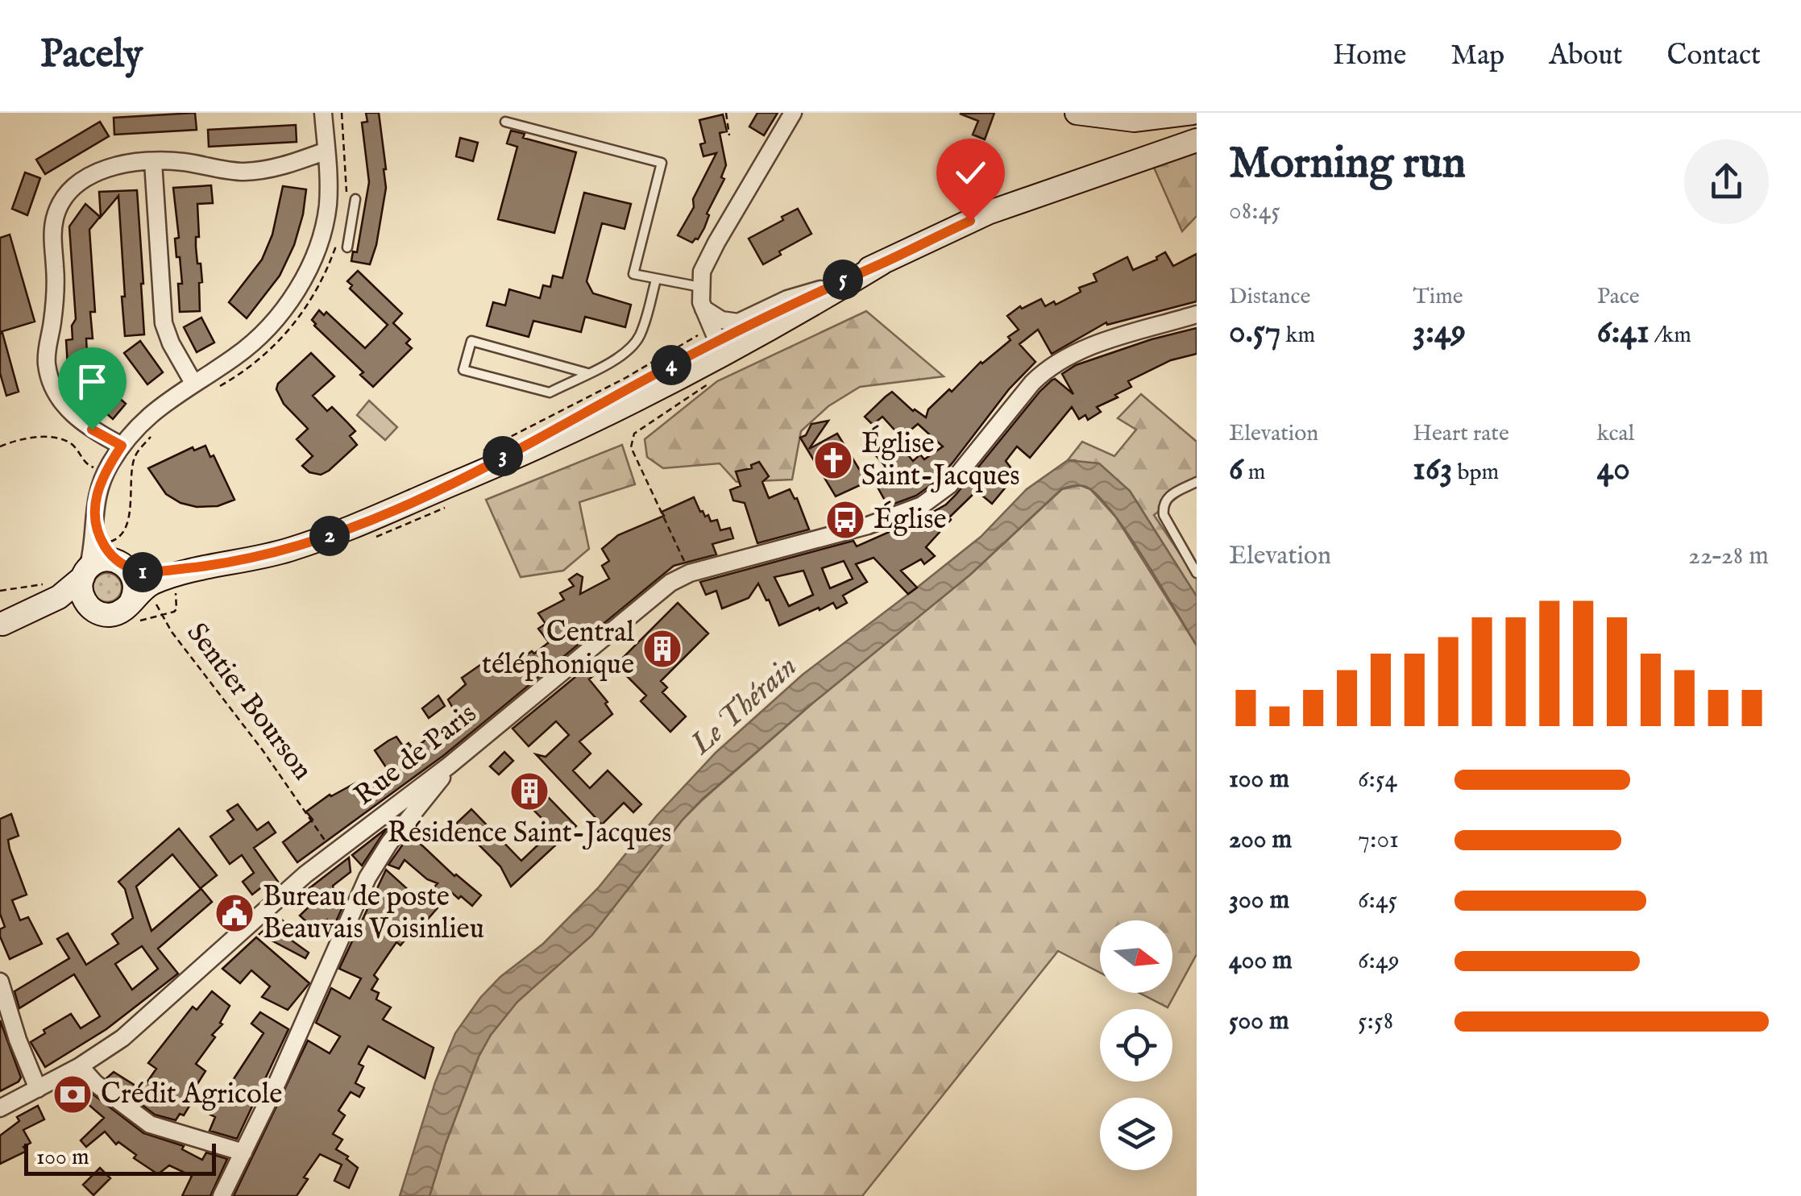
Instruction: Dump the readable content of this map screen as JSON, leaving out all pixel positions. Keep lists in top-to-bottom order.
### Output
{
  "streets": {
    "street": ["Rue de Paris"],
    "path": ["Sentier Bourson"]
  },
  "crossings": [
    ["Sentier Bourson", "Rue de Paris"]
  ],
  "water": ["Le Thérain"],
  "places": {
    "church": ["Église Saint-Jacques"],
    "bus stop": ["Église"],
    "building": ["Central téléphonique", "Résidence Saint-Jacques"],
    "public building": ["Bureau de poste Beauvais Voisinlieu"],
    "bank": ["Crédit Agricole"]
  },
  "scale_bar": "100 m",
  "north": "right",
  "page": {
    "header": "Pacely",
    "nav": [
      "Home",
      "Map",
      "About",
      "Contact"
    ],
    "heading": ["Morning run", "08:45"],
    "stats": [
      ["Distance", "0.57 km"],
      ["Time", "3:49"],
      ["Pace", "6:41 /km"],
      ["Elevation", "6 m"],
      ["Heart rate", "163 bpm"],
      ["kcal", "40"]
    ],
    "pins": [
      "5",
      "4",
      "3",
      "2",
      "1"
    ],
    "chart": ["Elevation", "22–28 m"],
    "list": [
      {
        "name": "100 m",
        "note": "6:54"
      },
      {
        "name": "200 m",
        "note": "7:01"
      },
      {
        "name": "300 m",
        "note": "6:45"
      },
      {
        "name": "400 m",
        "note": "6:49"
      },
      {
        "name": "500 m",
        "note": "5:58"
      }
    ],
    "scale": "100 m"
  }
}
